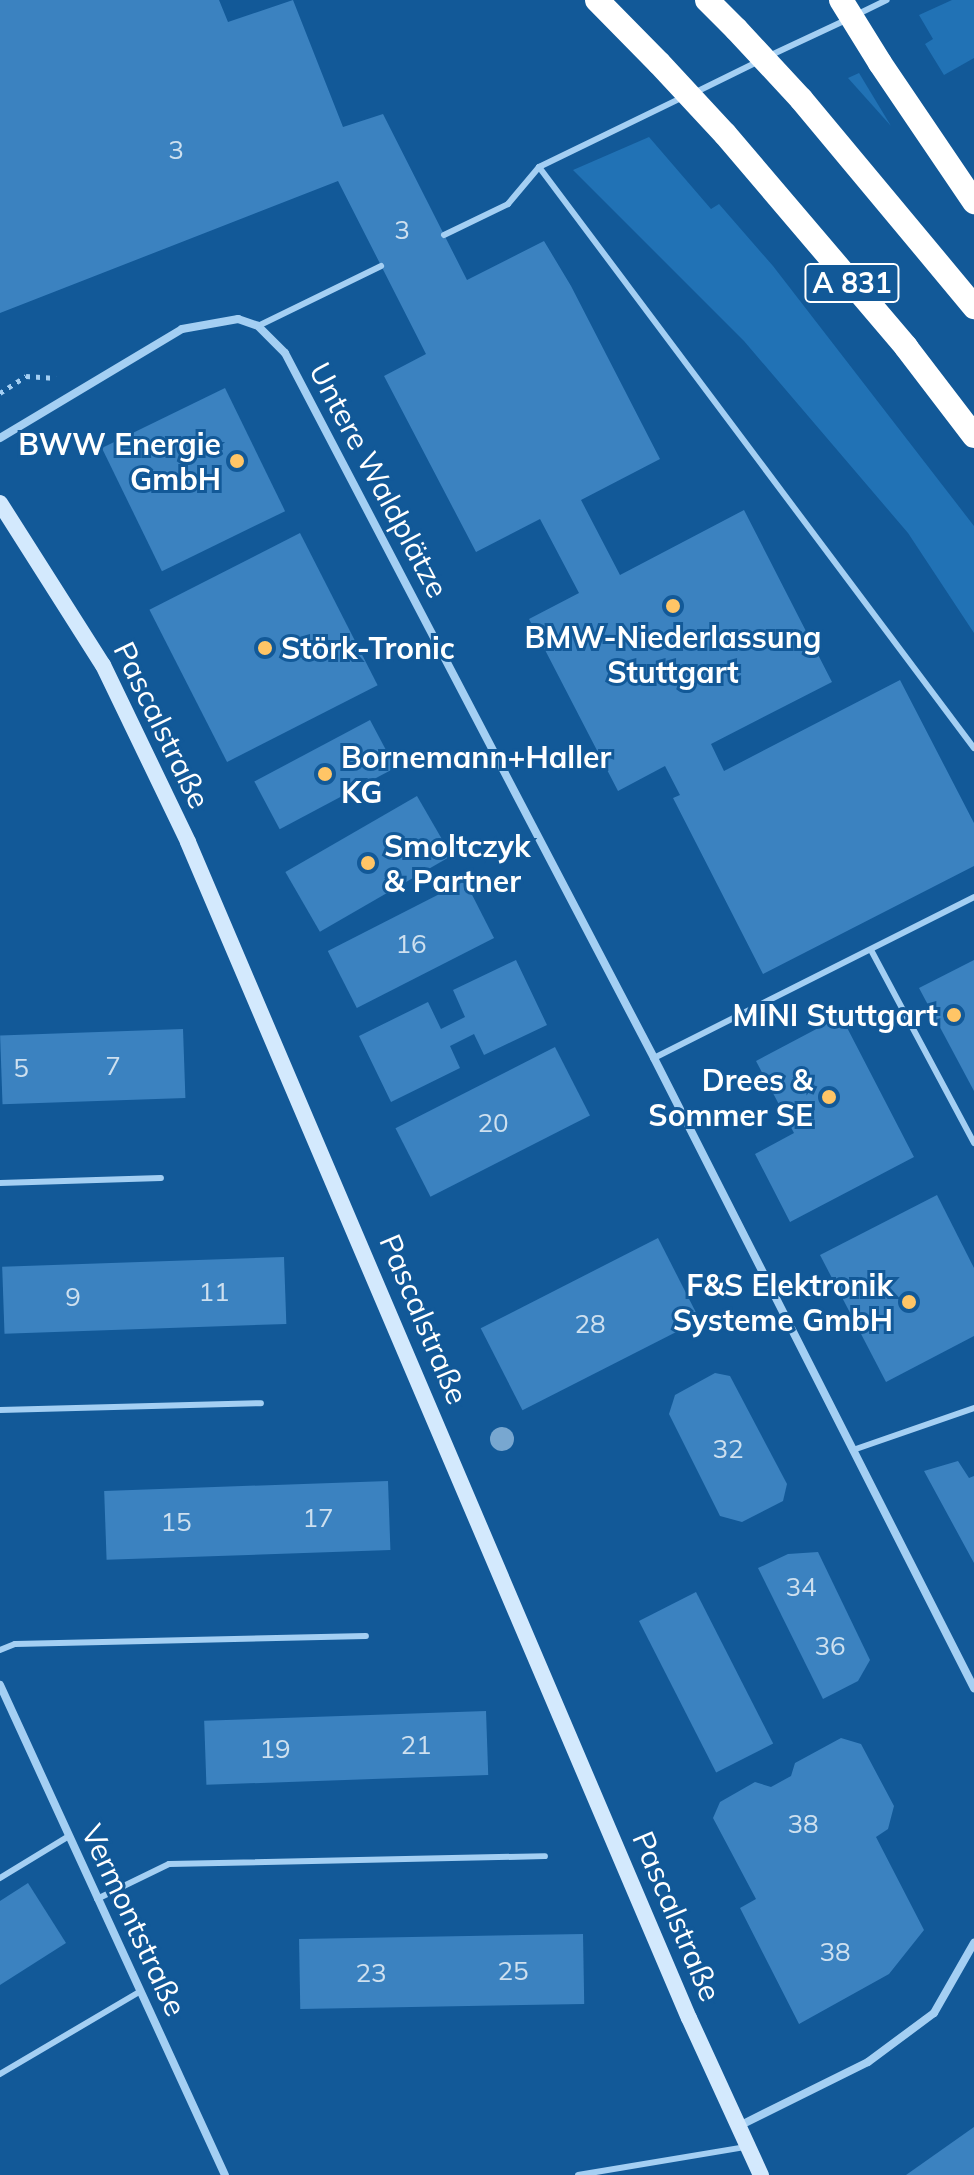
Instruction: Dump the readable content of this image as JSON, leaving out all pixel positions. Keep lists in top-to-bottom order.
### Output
{
  "streets": {
    "highway": ["A 831"],
    "street": ["Untere Waldplätze", "Pascalstraße", "Vermontstraße"]
  },
  "places": [
    "BWW Energie GmbH",
    "BMW-Niederlassung Stuttgart",
    "Störk-Tronic",
    "Bornemann+Haller KG",
    "Smoltczyk & Partner",
    "MINI Stuttgart",
    "Drees & Sommer SE",
    "F&S Elektronik Systeme GmbH"
  ],
  "house_numbers": [
    "3",
    "3",
    "16",
    "7",
    "5",
    "20",
    "11",
    "9",
    "28",
    "32",
    "17",
    "15",
    "34",
    "36",
    "21",
    "19",
    "38",
    "38",
    "25",
    "23"
  ]
}
